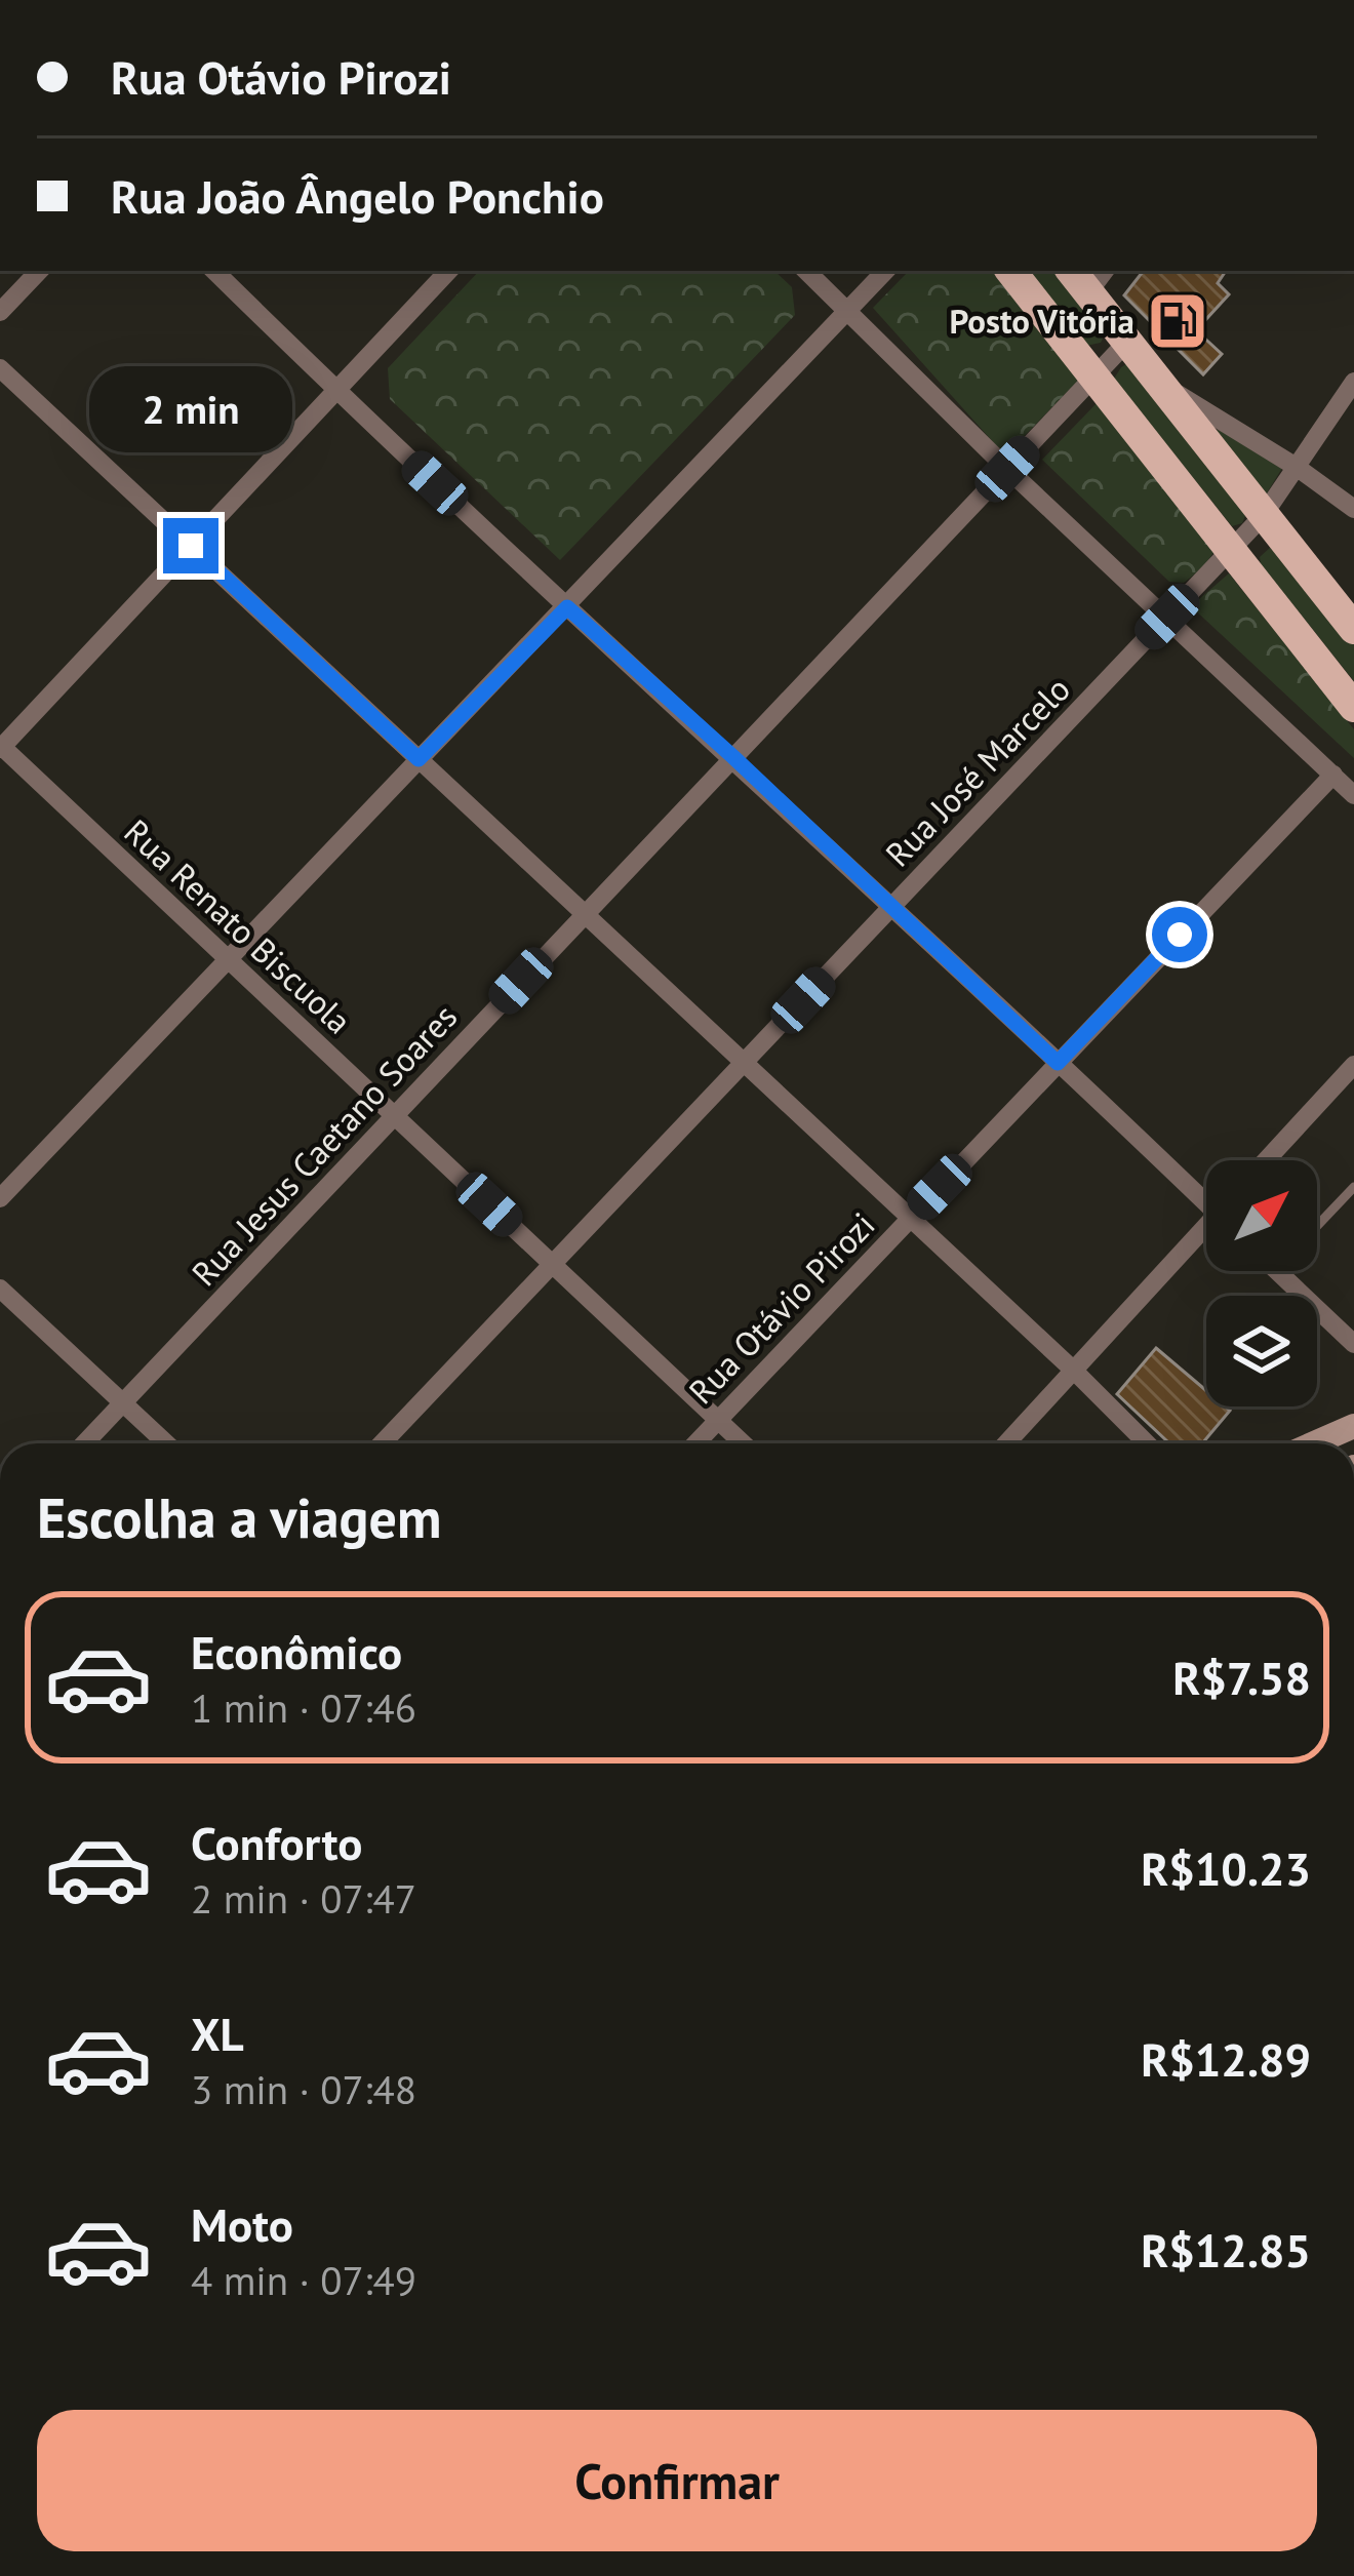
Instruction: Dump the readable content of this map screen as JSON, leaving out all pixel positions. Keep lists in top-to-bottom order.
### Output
{
  "streets": {
    "street": [
      "Rua José Marcelo",
      "Rua Renato Biscuola",
      "Rua Jesus Caetano Soares",
      "Rua Otávio Pirozi"
    ]
  },
  "crossings": [
    ["Rua José Marcelo", "Rua Renato Biscuola"],
    ["Rua Renato Biscuola", "Rua Jesus Caetano Soares"],
    ["Rua Renato Biscuola", "Rua Otávio Pirozi"]
  ],
  "places": {
    "fuel station": ["Posto Vitória"]
  },
  "north": "top right",
  "page": {
    "banner": ["Rua Otávio Pirozi", "Rua João Ângelo Ponchio"],
    "bubble": "2 min",
    "heading": "Escolha a viagem",
    "list": [
      {
        "name": "Econômico",
        "note": "1 min · 07:46",
        "value": "R$7.58"
      },
      {
        "name": "Conforto",
        "note": "2 min · 07:47",
        "value": "R$10.23"
      },
      {
        "name": "XL",
        "note": "3 min · 07:48",
        "value": "R$12.89"
      },
      {
        "name": "Moto",
        "note": "4 min · 07:49",
        "value": "R$12.85"
      }
    ],
    "buttons": "Confirmar"
  }
}
